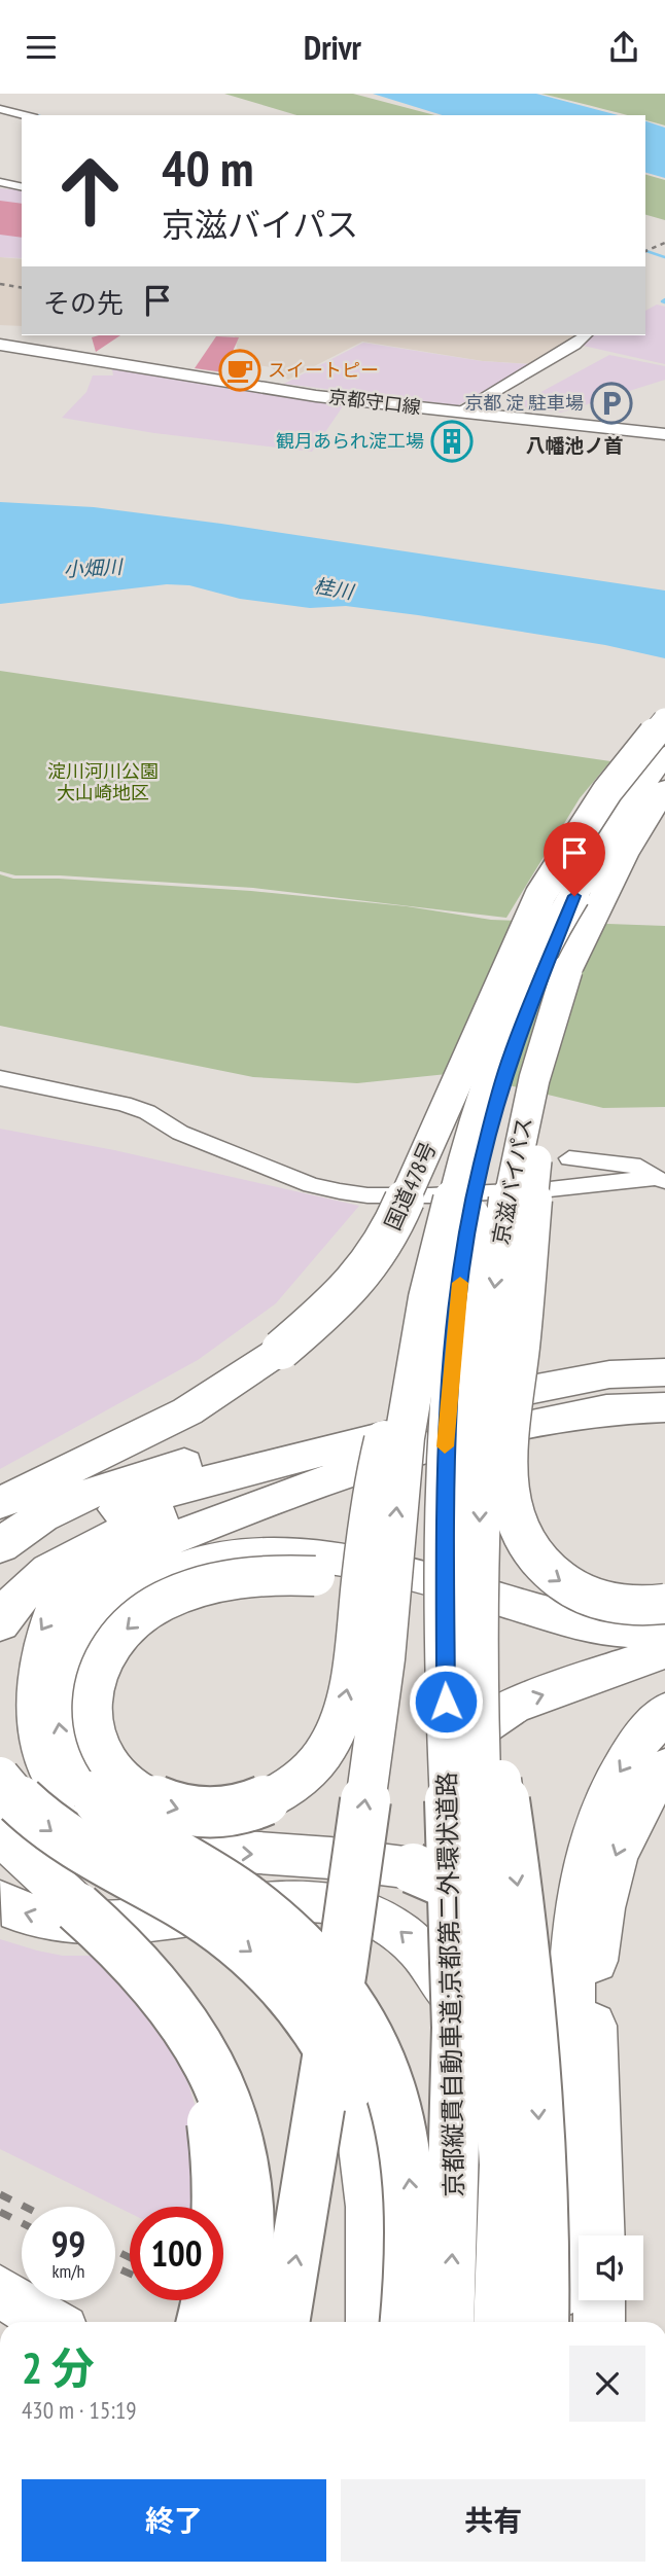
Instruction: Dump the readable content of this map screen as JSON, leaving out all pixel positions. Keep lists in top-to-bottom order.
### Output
{
  "streets": {
    "highway": ["京滋バイパス", "国道478号", "京都縦貫自動車道;京都第二外環状道路"],
    "main road": ["京都守口線"]
  },
  "crossings": [
    ["京滋バイパス", "京都縦貫自動車道;京都第二外環状道路"]
  ],
  "districts": ["八幡池ノ首"],
  "water": ["小畑川", "桂川"],
  "parks": ["淀川河川公園 大山崎地区"],
  "places": {
    "cafe": ["スイートピー"],
    "parking": ["京都 淀 駐車場"],
    "building": ["観月あられ淀工場"]
  },
  "page": {
    "header": "Drivr",
    "turn": ["40 m", "京滋バイパス"],
    "then": "その先",
    "speed": "99 km/h",
    "limit": "100",
    "heading": ["2 分", "430 m · 15:19"],
    "buttons": ["終了", "共有"]
  }
}
